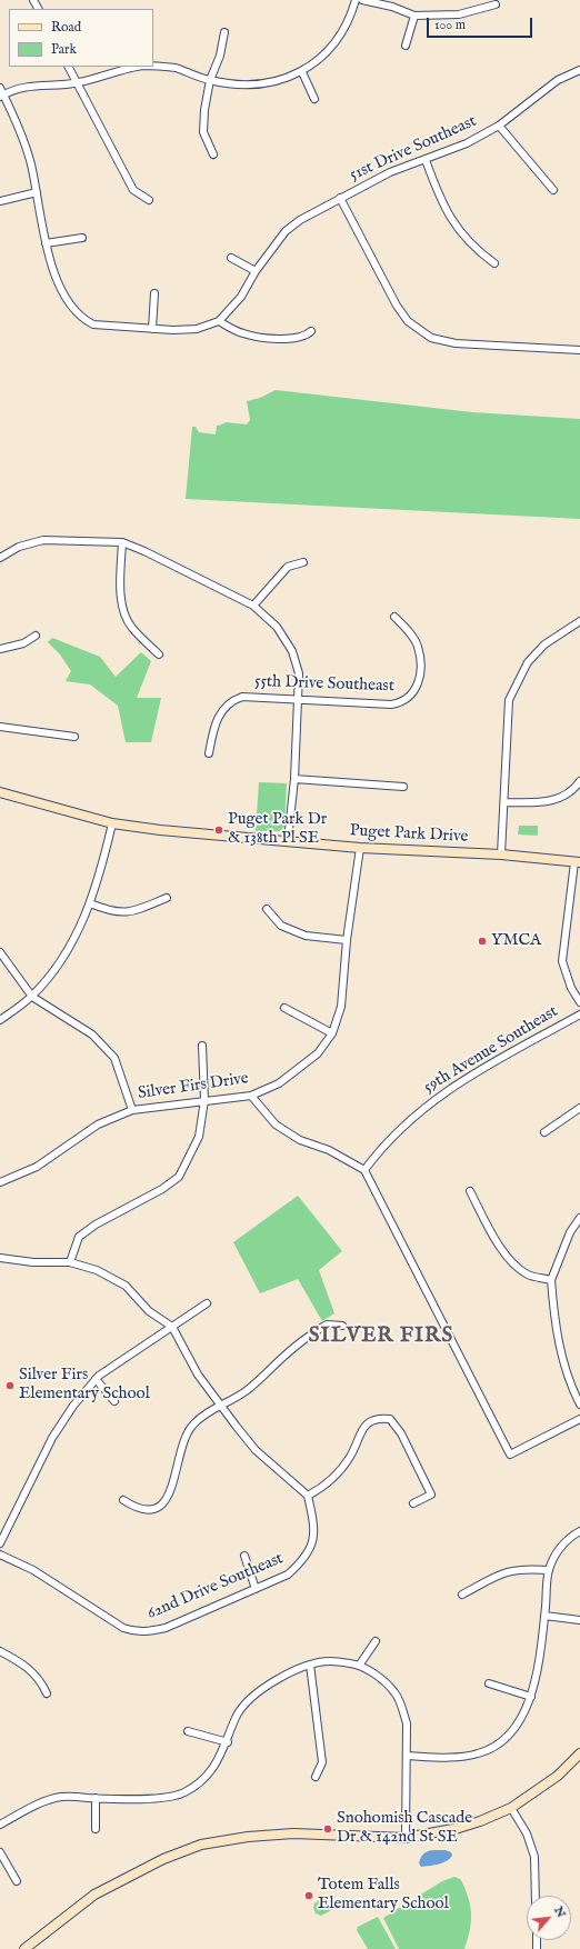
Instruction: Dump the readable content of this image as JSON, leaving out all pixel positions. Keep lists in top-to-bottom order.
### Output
{
  "streets": {
    "street": [
      "51st Drive Southeast",
      "55th Drive Southeast",
      "Puget Park Drive",
      "59th Avenue Southeast",
      "Silver Firs Drive",
      "62nd Drive Southeast"
    ]
  },
  "crossings": [
    ["Puget Park Drive", "Silver Firs Drive"]
  ],
  "districts": ["SILVER FIRS"],
  "places": [
    "Puget Park Dr & 138th Pl SE",
    "YMCA",
    "Silver Firs Elementary School",
    "Snohomish Cascade Dr & 142nd St SE",
    "Totem Falls Elementary School"
  ],
  "legend": ["Road", "Park"],
  "scale_bar": "100 m",
  "north": "top right"
}
